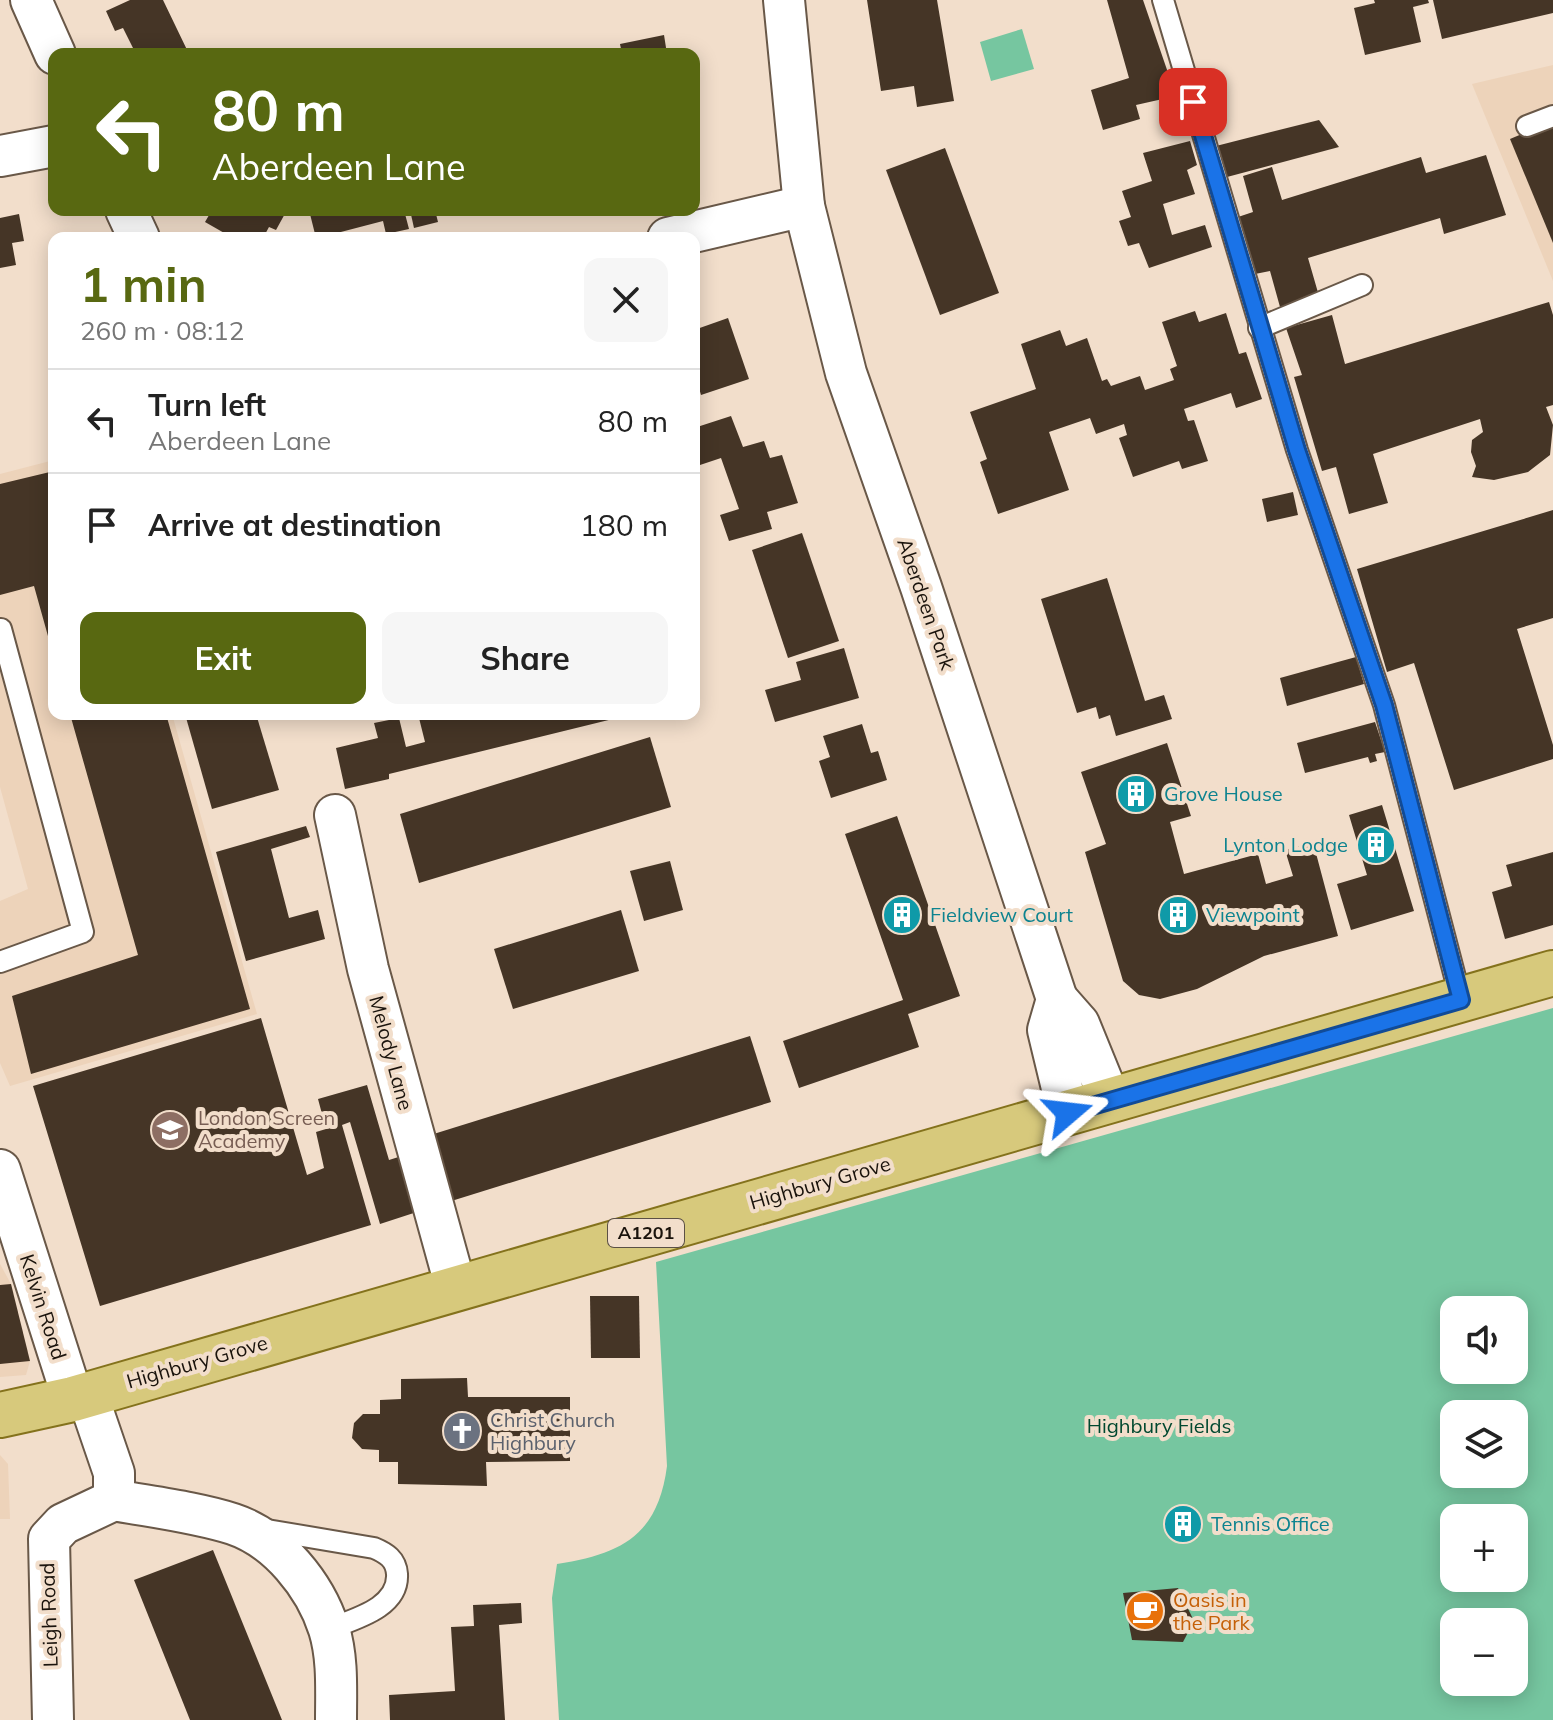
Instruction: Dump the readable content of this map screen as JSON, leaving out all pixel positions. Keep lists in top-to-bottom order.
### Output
{
  "streets": {
    "main road": ["Highbury Grove", "A1201"],
    "street": [
      "Aberdeen Park",
      "Melody Lane",
      "Kelvin Road",
      "Leigh Road"
    ]
  },
  "crossings": [
    ["Aberdeen Park", "Highbury Grove"],
    ["Melody Lane", "Highbury Grove"],
    ["Highbury Grove", "A1201"],
    ["Highbury Grove", "Kelvin Road"],
    ["A1201", "Kelvin Road"],
    ["Kelvin Road", "Leigh Road"]
  ],
  "parks": ["Highbury Fields"],
  "places": {
    "building": [
      "Grove House",
      "Lynton Lodge",
      "Fieldview Court",
      "Viewpoint",
      "Tennis Office"
    ],
    "school or university": ["London Screen Academy"],
    "church": ["Christ Church Highbury"],
    "cafe": ["Oasis in the Park"]
  },
  "page": {
    "turn": ["80 m", "Aberdeen Lane"],
    "heading": ["1 min", "260 m · 08:12"],
    "list": [
      {
        "name": "Turn left",
        "note": "Aberdeen Lane",
        "value": "80 m"
      },
      {
        "name": "Arrive at destination",
        "value": "180 m"
      }
    ],
    "buttons": ["Exit", "Share"],
    "map_buttons": ["+", "−"]
  }
}
